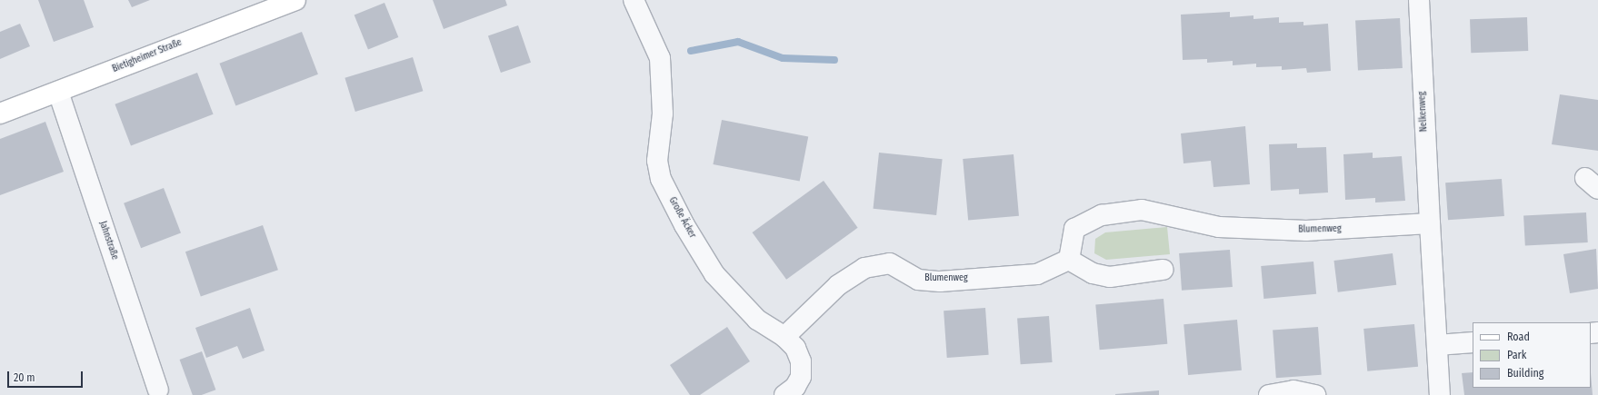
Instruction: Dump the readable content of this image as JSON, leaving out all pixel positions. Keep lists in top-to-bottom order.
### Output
{
  "streets": {
    "street": [
      "Bietigheimer Straße",
      "Nelkenweg",
      "Große Äcker",
      "Blumenweg",
      "Jahnstraße"
    ]
  },
  "crossings": [
    ["Bietigheimer Straße", "Jahnstraße"],
    ["Nelkenweg", "Blumenweg"],
    ["Große Äcker", "Blumenweg"]
  ],
  "legend": ["Road", "Park", "Building"],
  "scale_bar": "20 m"
}
